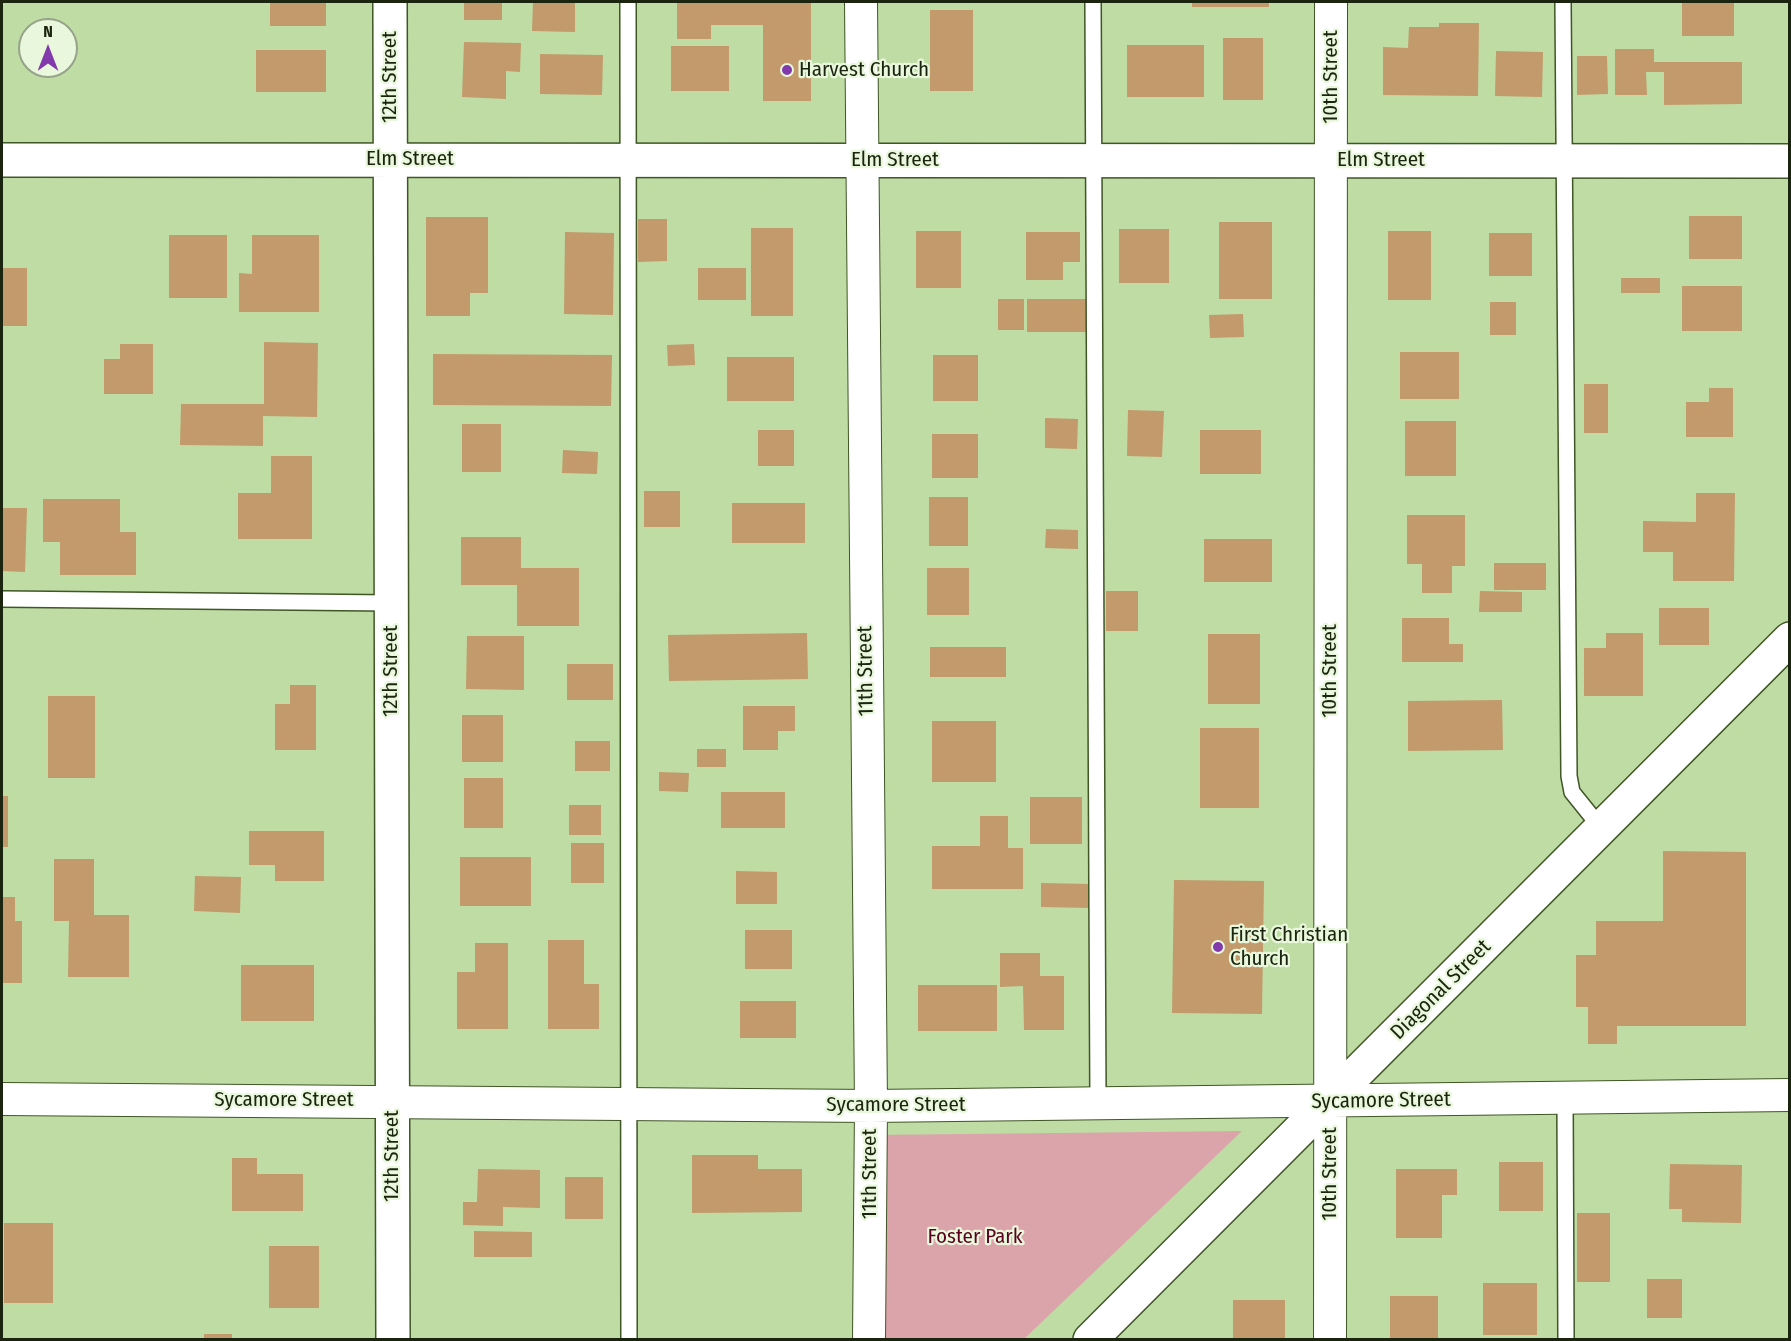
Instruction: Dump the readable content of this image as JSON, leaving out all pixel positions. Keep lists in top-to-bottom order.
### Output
{
  "streets": {
    "main road": ["12th Street", "Elm Street", "Diagonal Street"],
    "street": ["10th Street", "11th Street", "Sycamore Street"]
  },
  "crossings": [
    ["12th Street", "Elm Street"],
    ["12th Street", "Sycamore Street"],
    ["10th Street", "Elm Street"],
    ["10th Street", "Diagonal Street"],
    ["10th Street", "Sycamore Street"],
    ["Elm Street", "11th Street"],
    ["11th Street", "Sycamore Street"],
    ["Diagonal Street", "Sycamore Street"]
  ],
  "parks": ["Foster Park"],
  "places": ["Harvest Church", "First Christian Church"],
  "north": "top"
}
